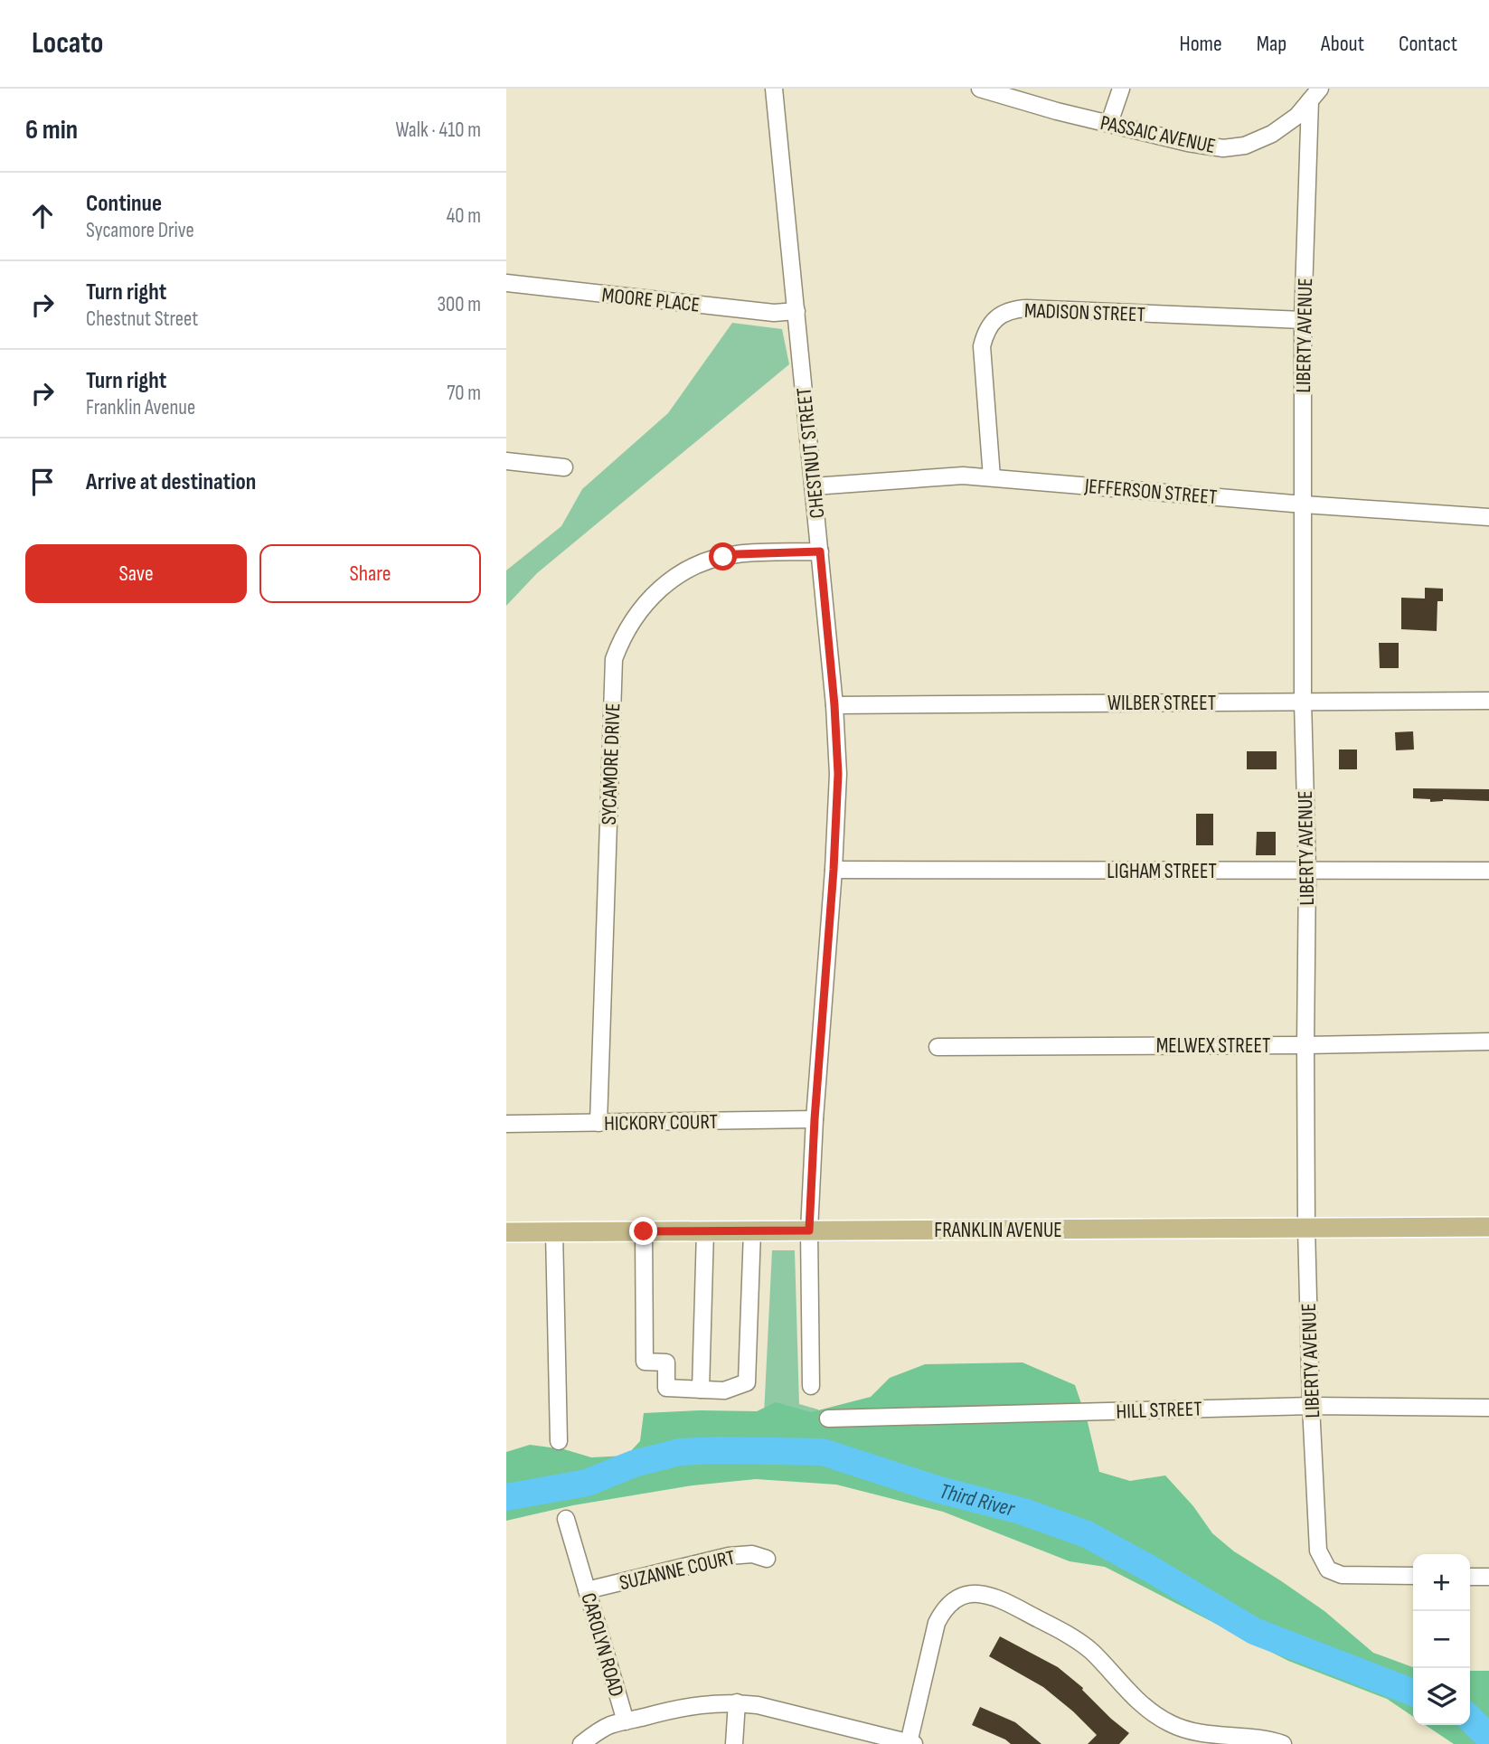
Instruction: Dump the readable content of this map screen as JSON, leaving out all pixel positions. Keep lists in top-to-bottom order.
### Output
{
  "streets": {
    "main road": ["FRANKLIN AVENUE"],
    "street": [
      "PASSAIC AVENUE",
      "MOORE PLACE",
      "MADISON STREET",
      "LIBERTY AVENUE",
      "CHESTNUT STREET",
      "JEFFERSON STREET",
      "WILBER STREET",
      "SYCAMORE DRIVE",
      "LIGHAM STREET",
      "MELWEX STREET",
      "HICKORY COURT",
      "HILL STREET",
      "SUZANNE COURT",
      "CAROLYN ROAD"
    ]
  },
  "crossings": [
    ["PASSAIC AVENUE", "LIBERTY AVENUE"],
    ["MOORE PLACE", "CHESTNUT STREET"],
    ["MADISON STREET", "LIBERTY AVENUE"],
    ["MADISON STREET", "JEFFERSON STREET"],
    ["LIBERTY AVENUE", "JEFFERSON STREET"],
    ["LIBERTY AVENUE", "WILBER STREET"],
    ["LIBERTY AVENUE", "LIGHAM STREET"],
    ["LIBERTY AVENUE", "MELWEX STREET"],
    ["LIBERTY AVENUE", "FRANKLIN AVENUE"],
    ["LIBERTY AVENUE", "HILL STREET"],
    ["CHESTNUT STREET", "JEFFERSON STREET"],
    ["CHESTNUT STREET", "WILBER STREET"],
    ["CHESTNUT STREET", "SYCAMORE DRIVE"],
    ["CHESTNUT STREET", "LIGHAM STREET"],
    ["CHESTNUT STREET", "HICKORY COURT"],
    ["CHESTNUT STREET", "FRANKLIN AVENUE"],
    ["SYCAMORE DRIVE", "HICKORY COURT"],
    ["SUZANNE COURT", "CAROLYN ROAD"]
  ],
  "water": ["Third River"],
  "page": {
    "header": "Locato",
    "nav": [
      "Home",
      "Map",
      "About",
      "Contact"
    ],
    "heading": ["6 min", "Walk · 410 m"],
    "list": [
      ["Continue", "Sycamore Drive", "40 m"],
      ["Turn right", "Chestnut Street", "300 m"],
      ["Turn right", "Franklin Avenue", "70 m"],
      "Arrive at destination"
    ],
    "buttons": ["Save", "Share"],
    "map_buttons": ["+", "−"]
  }
}
